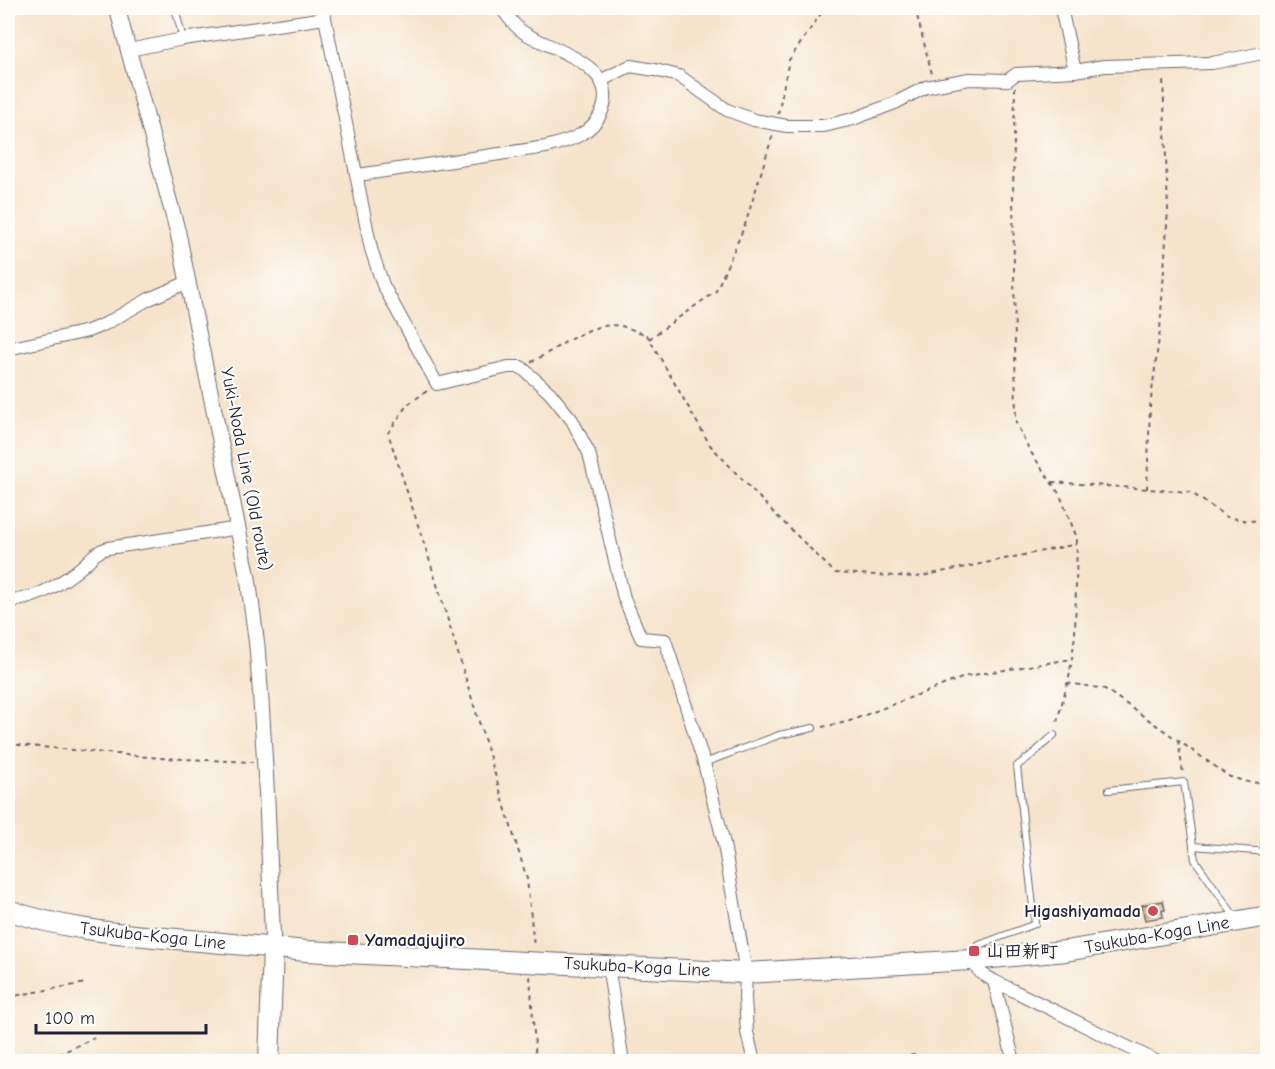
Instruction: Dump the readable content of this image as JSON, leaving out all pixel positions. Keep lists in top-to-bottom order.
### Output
{
  "streets": {
    "main road": ["Tsukuba-Koga Line"],
    "street": ["Yuki-Noda Line (Old route)"]
  },
  "crossings": [
    ["Yuki-Noda Line (Old route)", "Tsukuba-Koga Line"]
  ],
  "places": {
    "other": ["Higashiyamada"],
    "transit": ["Yamadajujiro", "山田新町"]
  },
  "scale_bar": "100 m"
}
